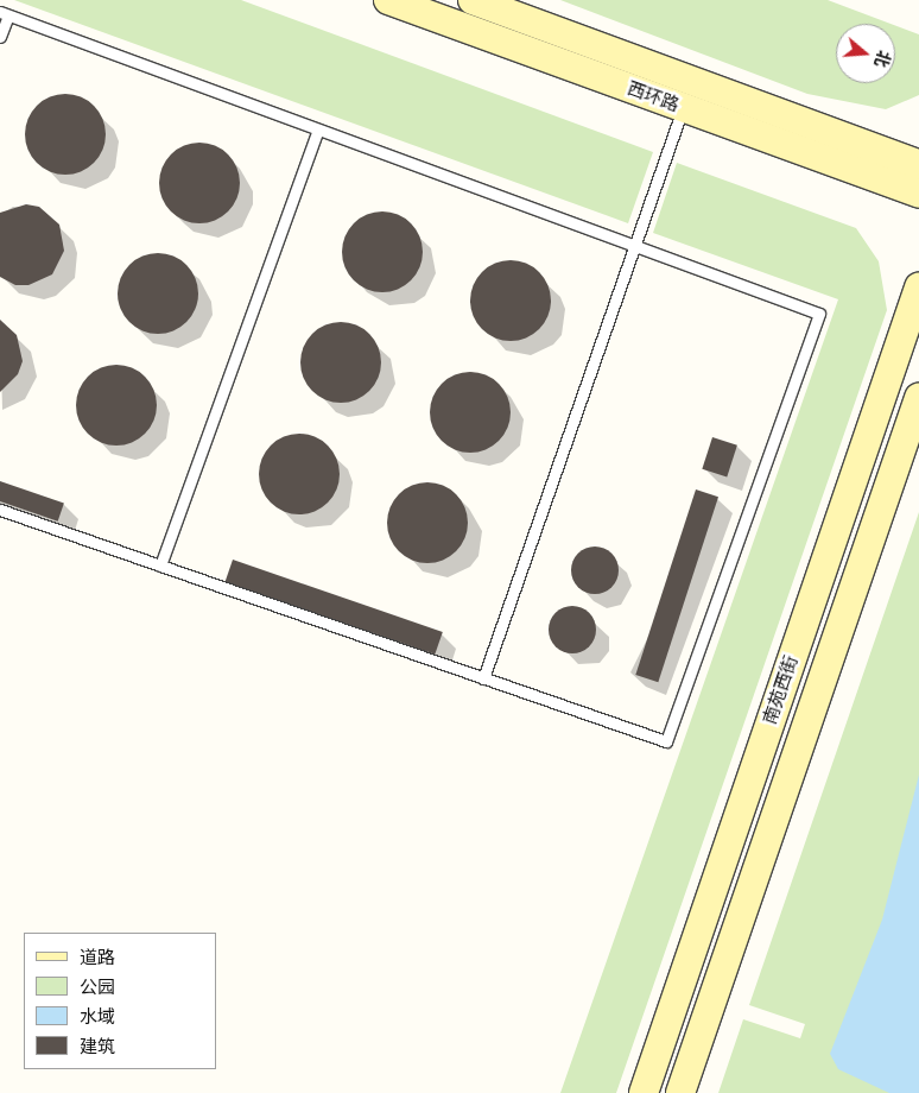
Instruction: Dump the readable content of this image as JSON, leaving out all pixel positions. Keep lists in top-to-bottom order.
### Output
{
  "streets": {
    "main road": ["西环路", "南苑西街"]
  },
  "legend": [
    "道路",
    "公园",
    "水域",
    "建筑"
  ],
  "north": "right"
}
